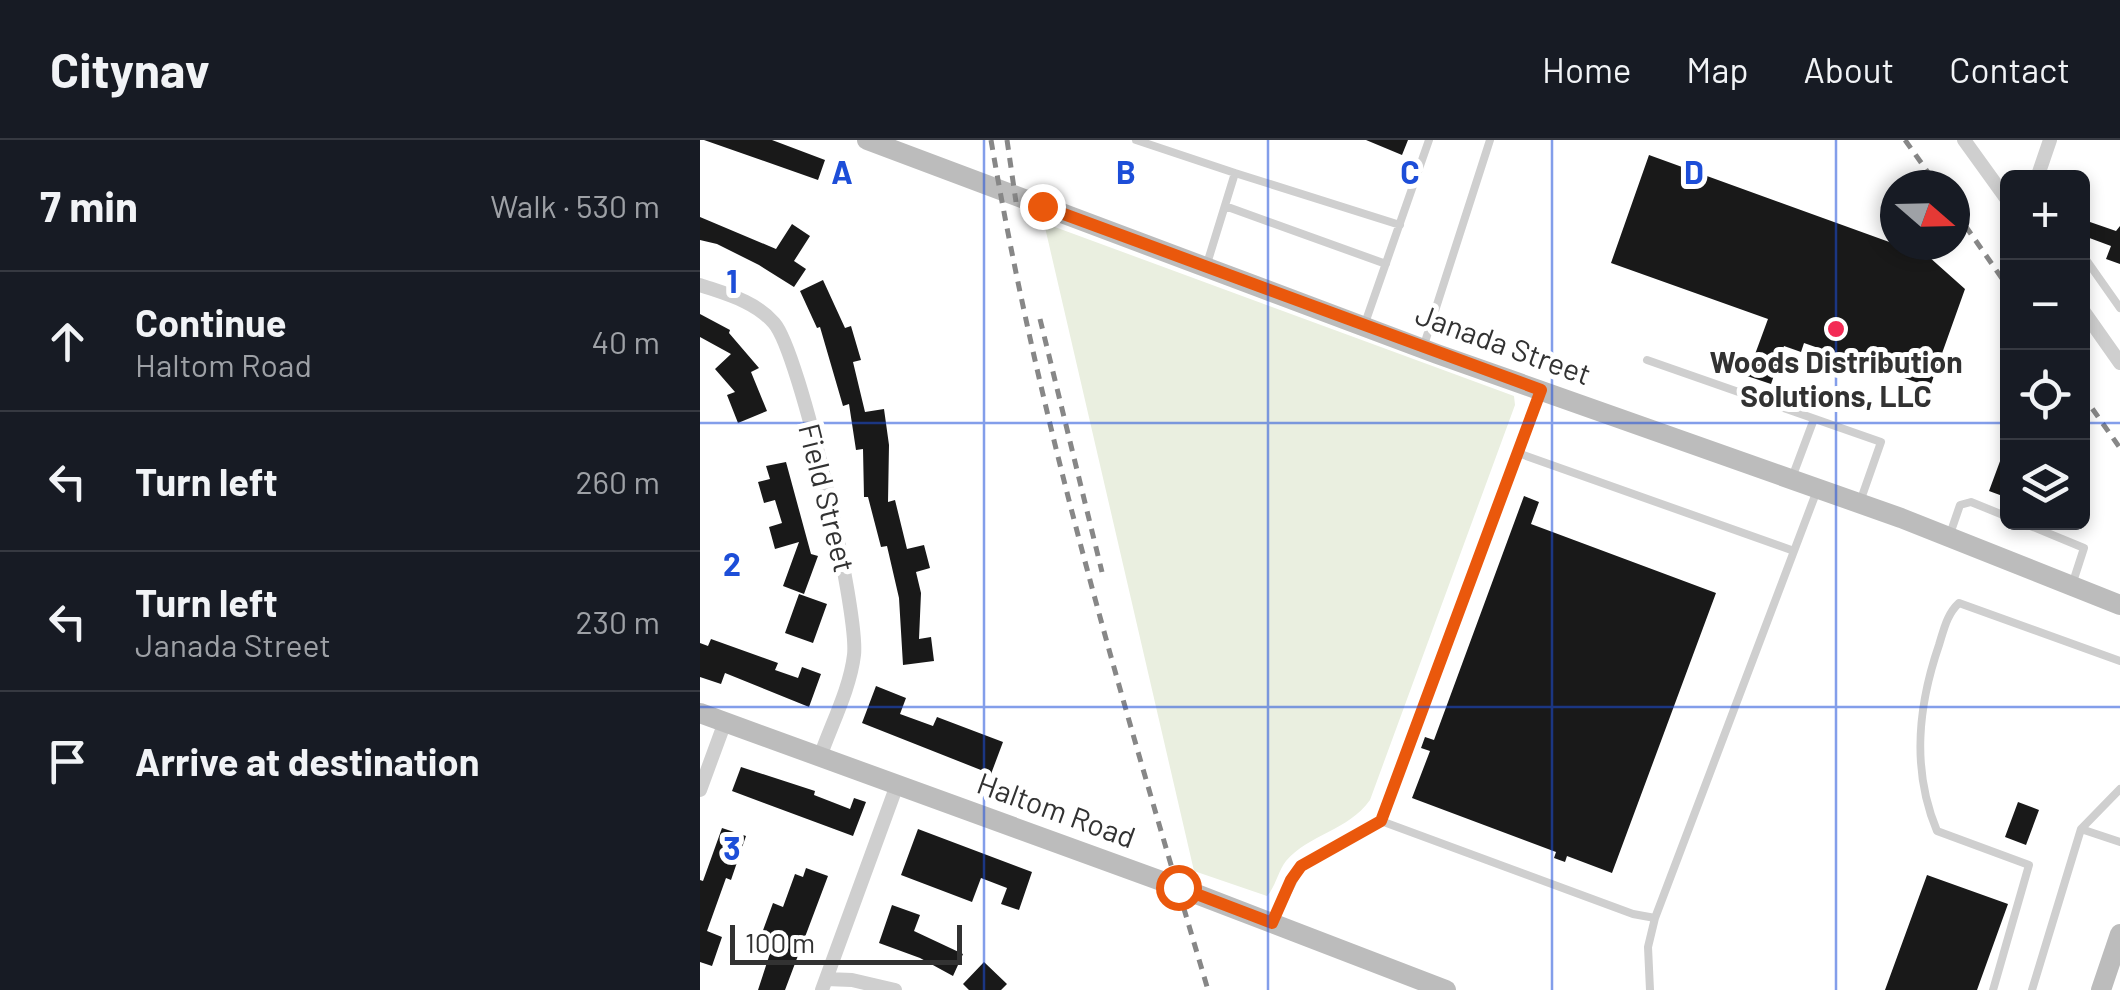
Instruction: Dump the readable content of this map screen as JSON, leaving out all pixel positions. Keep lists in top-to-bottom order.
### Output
{
  "streets": {
    "street": ["Janada Street", "Field Street", "Haltom Road"]
  },
  "crossings": [
    ["Field Street", "Haltom Road"]
  ],
  "places": ["Woods Distribution Solutions, LLC"],
  "scale_bar": "100 m",
  "north": "right",
  "page": {
    "header": "Citynav",
    "nav": [
      "Home",
      "Map",
      "About",
      "Contact"
    ],
    "heading": ["7 min", "Walk · 530 m"],
    "map_buttons": ["+", "−"],
    "list": [
      ["Continue", "Haltom Road", "40 m"],
      ["Turn left", "260 m"],
      ["Turn left", "Janada Street", "230 m"],
      "Arrive at destination"
    ],
    "scale": "100 m"
  },
  "grid": {
    "columns": [
      "A",
      "B",
      "C",
      "D"
    ],
    "rows": ["1", "2", "3"]
  }
}
